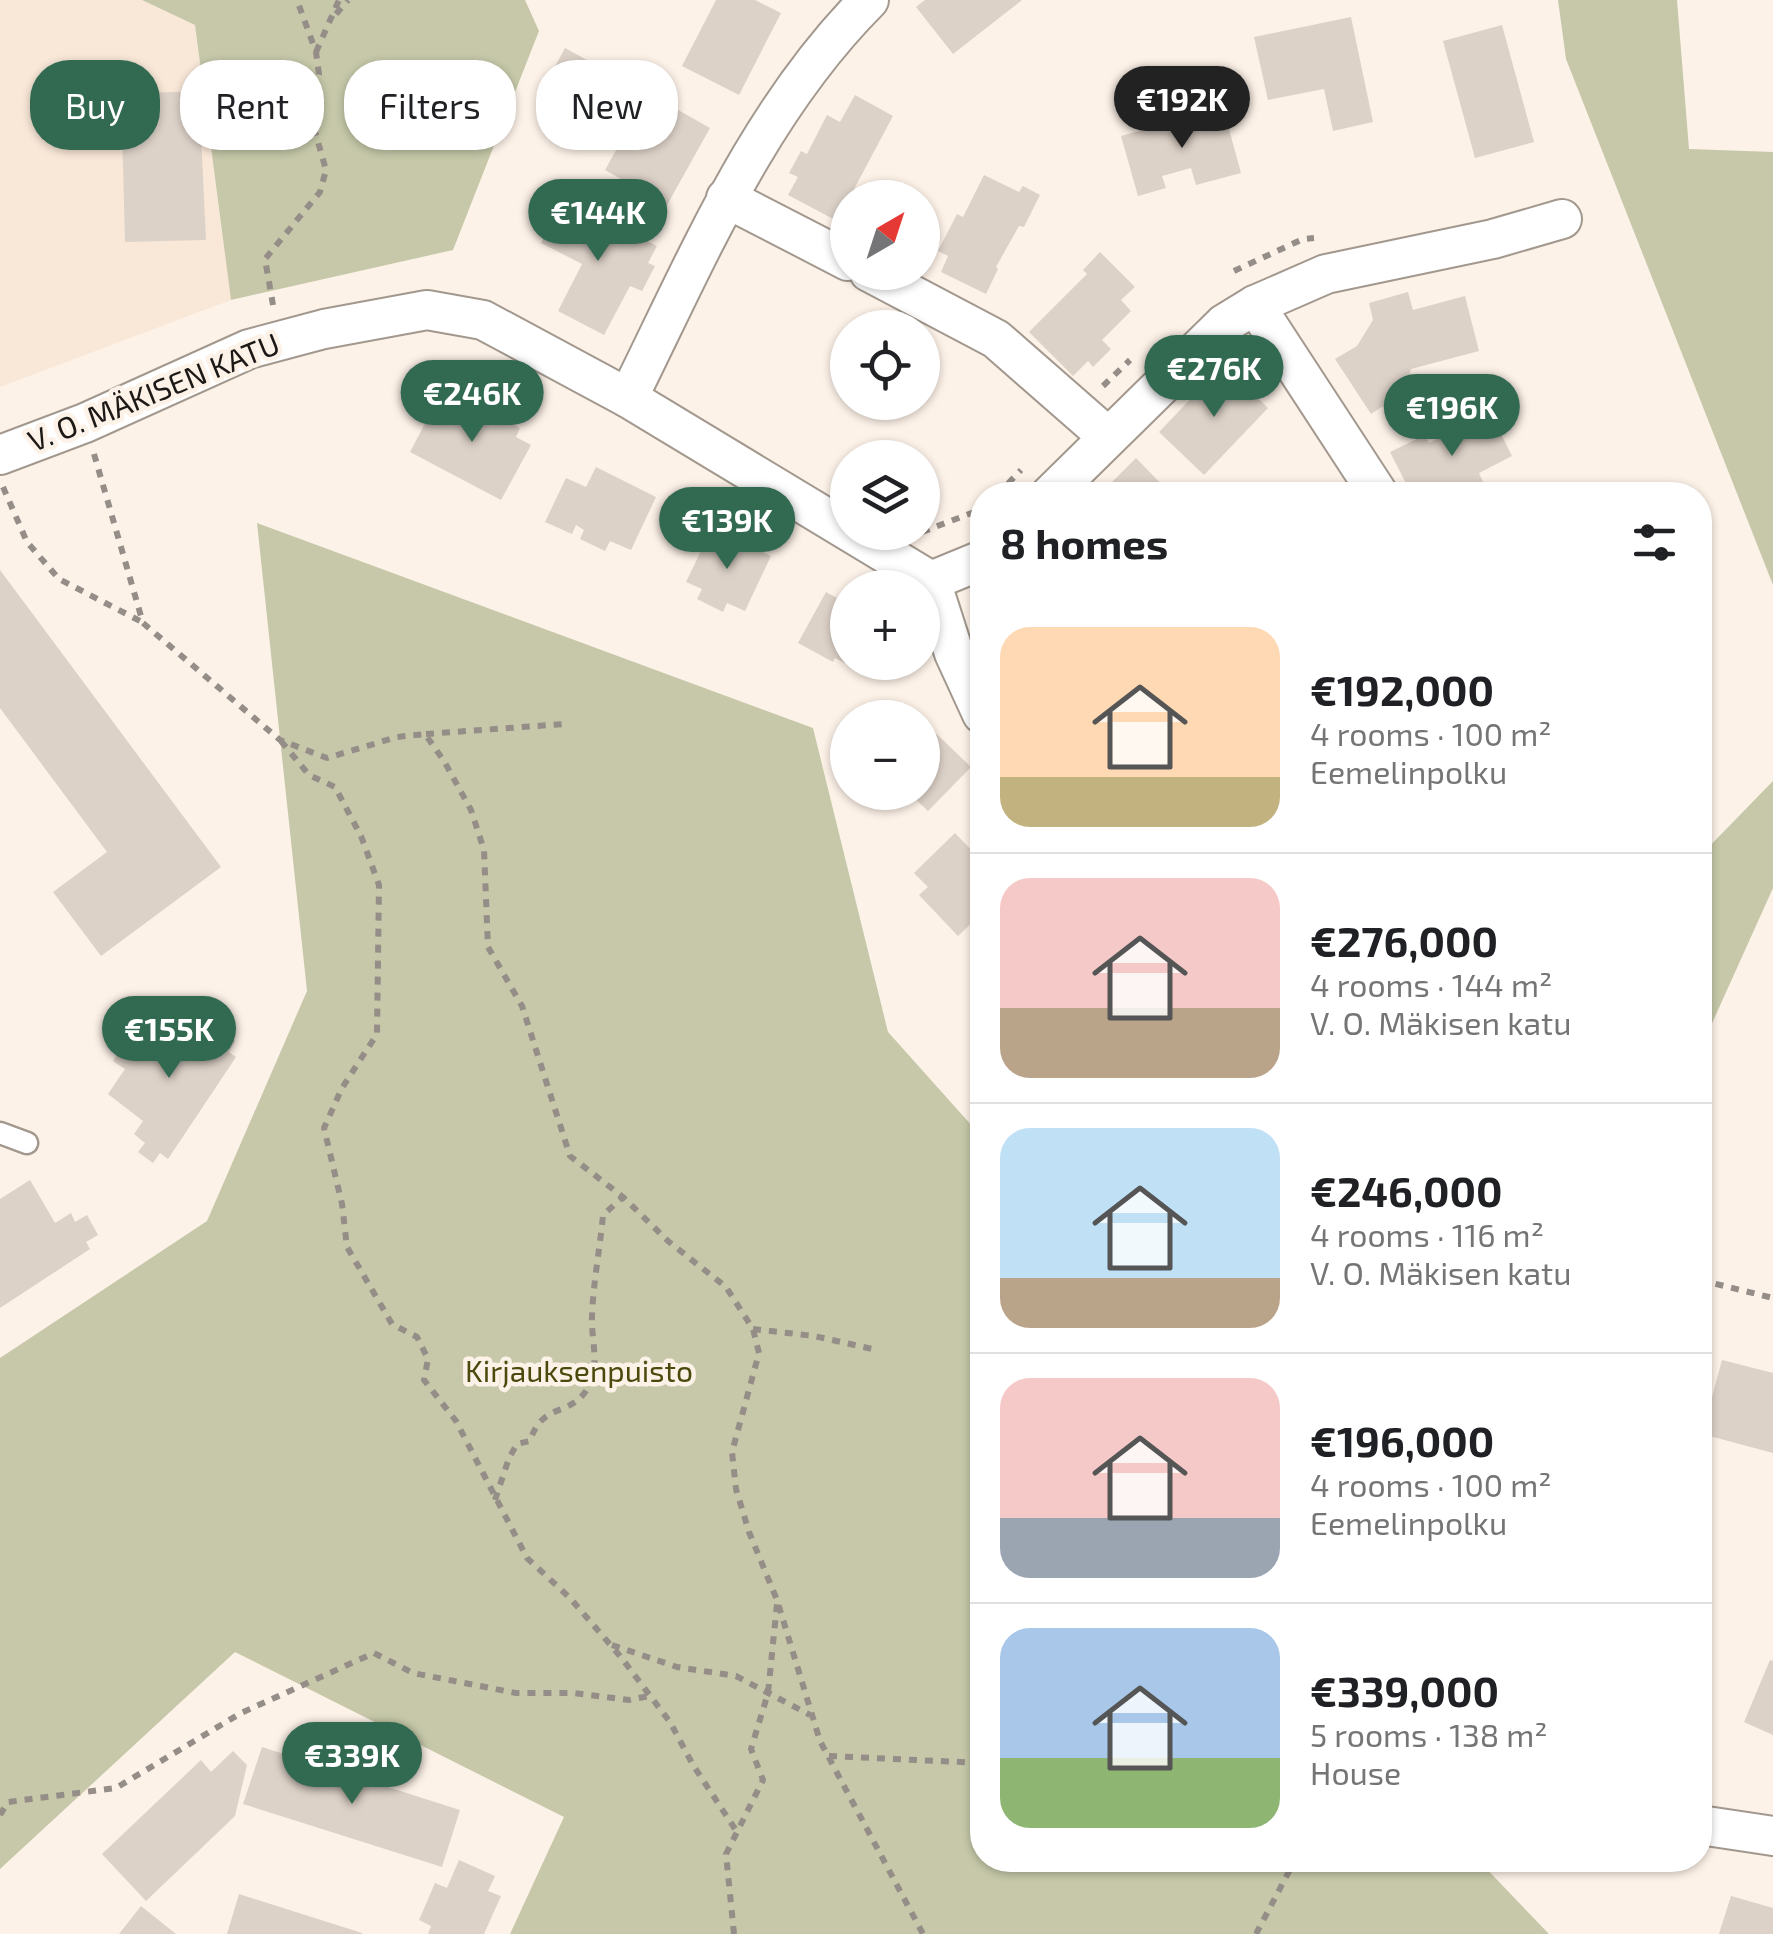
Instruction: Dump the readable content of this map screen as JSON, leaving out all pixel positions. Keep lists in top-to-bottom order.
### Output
{
  "streets": {
    "street": ["V. O. MÄKISEN KATU"]
  },
  "parks": ["Kirjauksenpuisto"],
  "north": "top right",
  "page": {
    "chip": [
      "Buy",
      "Rent",
      "Filters",
      "New"
    ],
    "price": [
      "€192K",
      "€144K",
      "€276K",
      "€246K",
      "€196K",
      "€139K",
      "€155K",
      "€339K"
    ],
    "map_buttons": ["+", "−"],
    "heading": "8 homes",
    "list": [
      {
        "name": "€192,000",
        "note": "4 rooms · 100 m² · Eemelinpolku"
      },
      {
        "name": "€276,000",
        "note": "4 rooms · 144 m² · V. O. Mäkisen katu"
      },
      {
        "name": "€246,000",
        "note": "4 rooms · 116 m² · V. O. Mäkisen katu"
      },
      {
        "name": "€196,000",
        "note": "4 rooms · 100 m² · Eemelinpolku"
      },
      {
        "name": "€339,000",
        "note": "5 rooms · 138 m² · House"
      }
    ]
  }
}
